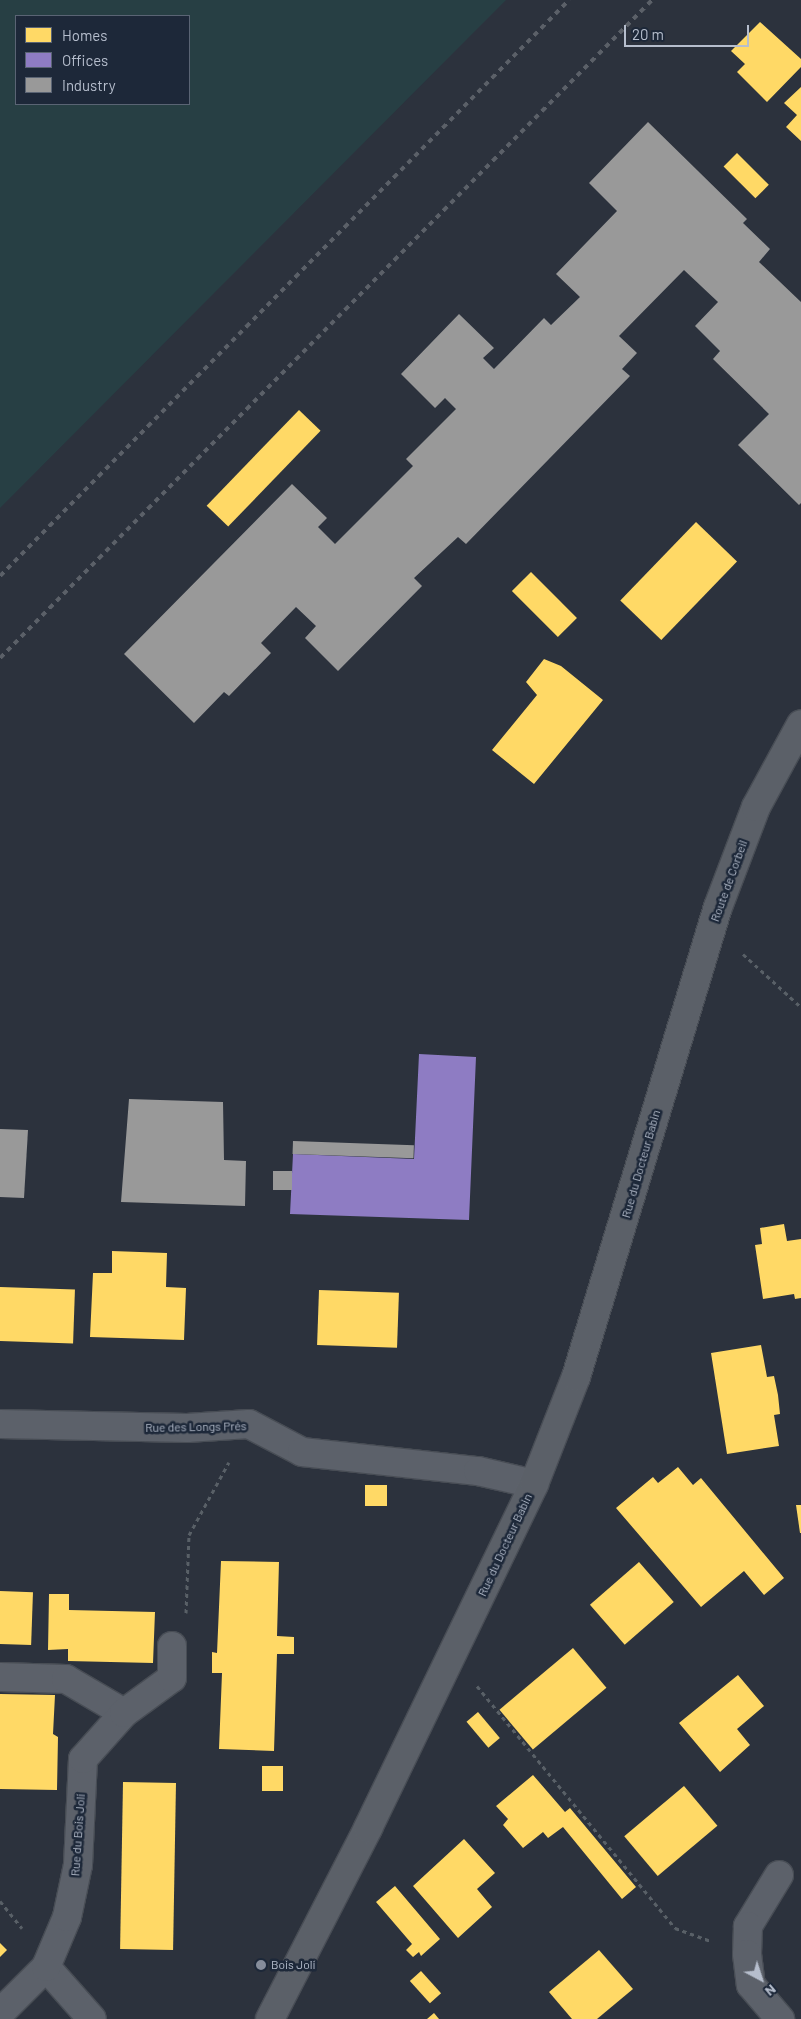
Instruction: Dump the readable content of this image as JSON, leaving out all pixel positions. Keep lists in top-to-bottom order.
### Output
{
  "streets": {
    "main road": ["Route de Corbeil", "Rue du Docteur Babin"],
    "street": ["Rue des Longs Prés", "Rue du Bois Joli"]
  },
  "crossings": [
    ["Route de Corbeil", "Rue du Docteur Babin"],
    ["Rue du Docteur Babin", "Rue des Longs Prés"]
  ],
  "places": ["Bois Joli"],
  "legend": ["Homes", "Offices", "Industry"],
  "scale_bar": "20 m",
  "north": "bottom right"
}
